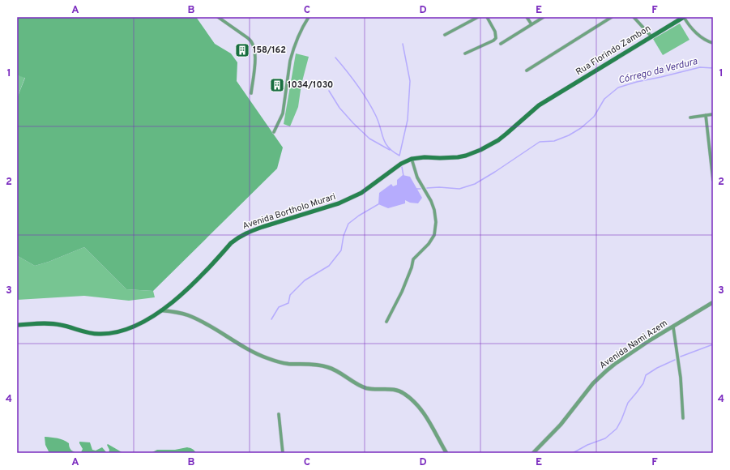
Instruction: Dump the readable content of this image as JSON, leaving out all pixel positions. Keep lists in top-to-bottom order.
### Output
{
  "streets": {
    "main road": ["Rua Florindo Zambon", "Avenida Bortholo Murari"],
    "street": ["Avenida Nami Azem"]
  },
  "crossings": [
    ["Rua Florindo Zambon", "Avenida Bortholo Murari"]
  ],
  "water": ["Córrego da Verdura"],
  "places": {
    "building": ["158/162", "1034/1030"]
  },
  "grid": {
    "columns": [
      "A",
      "B",
      "C",
      "D",
      "E",
      "F"
    ],
    "rows": [
      "1",
      "2",
      "3",
      "4"
    ]
  }
}
